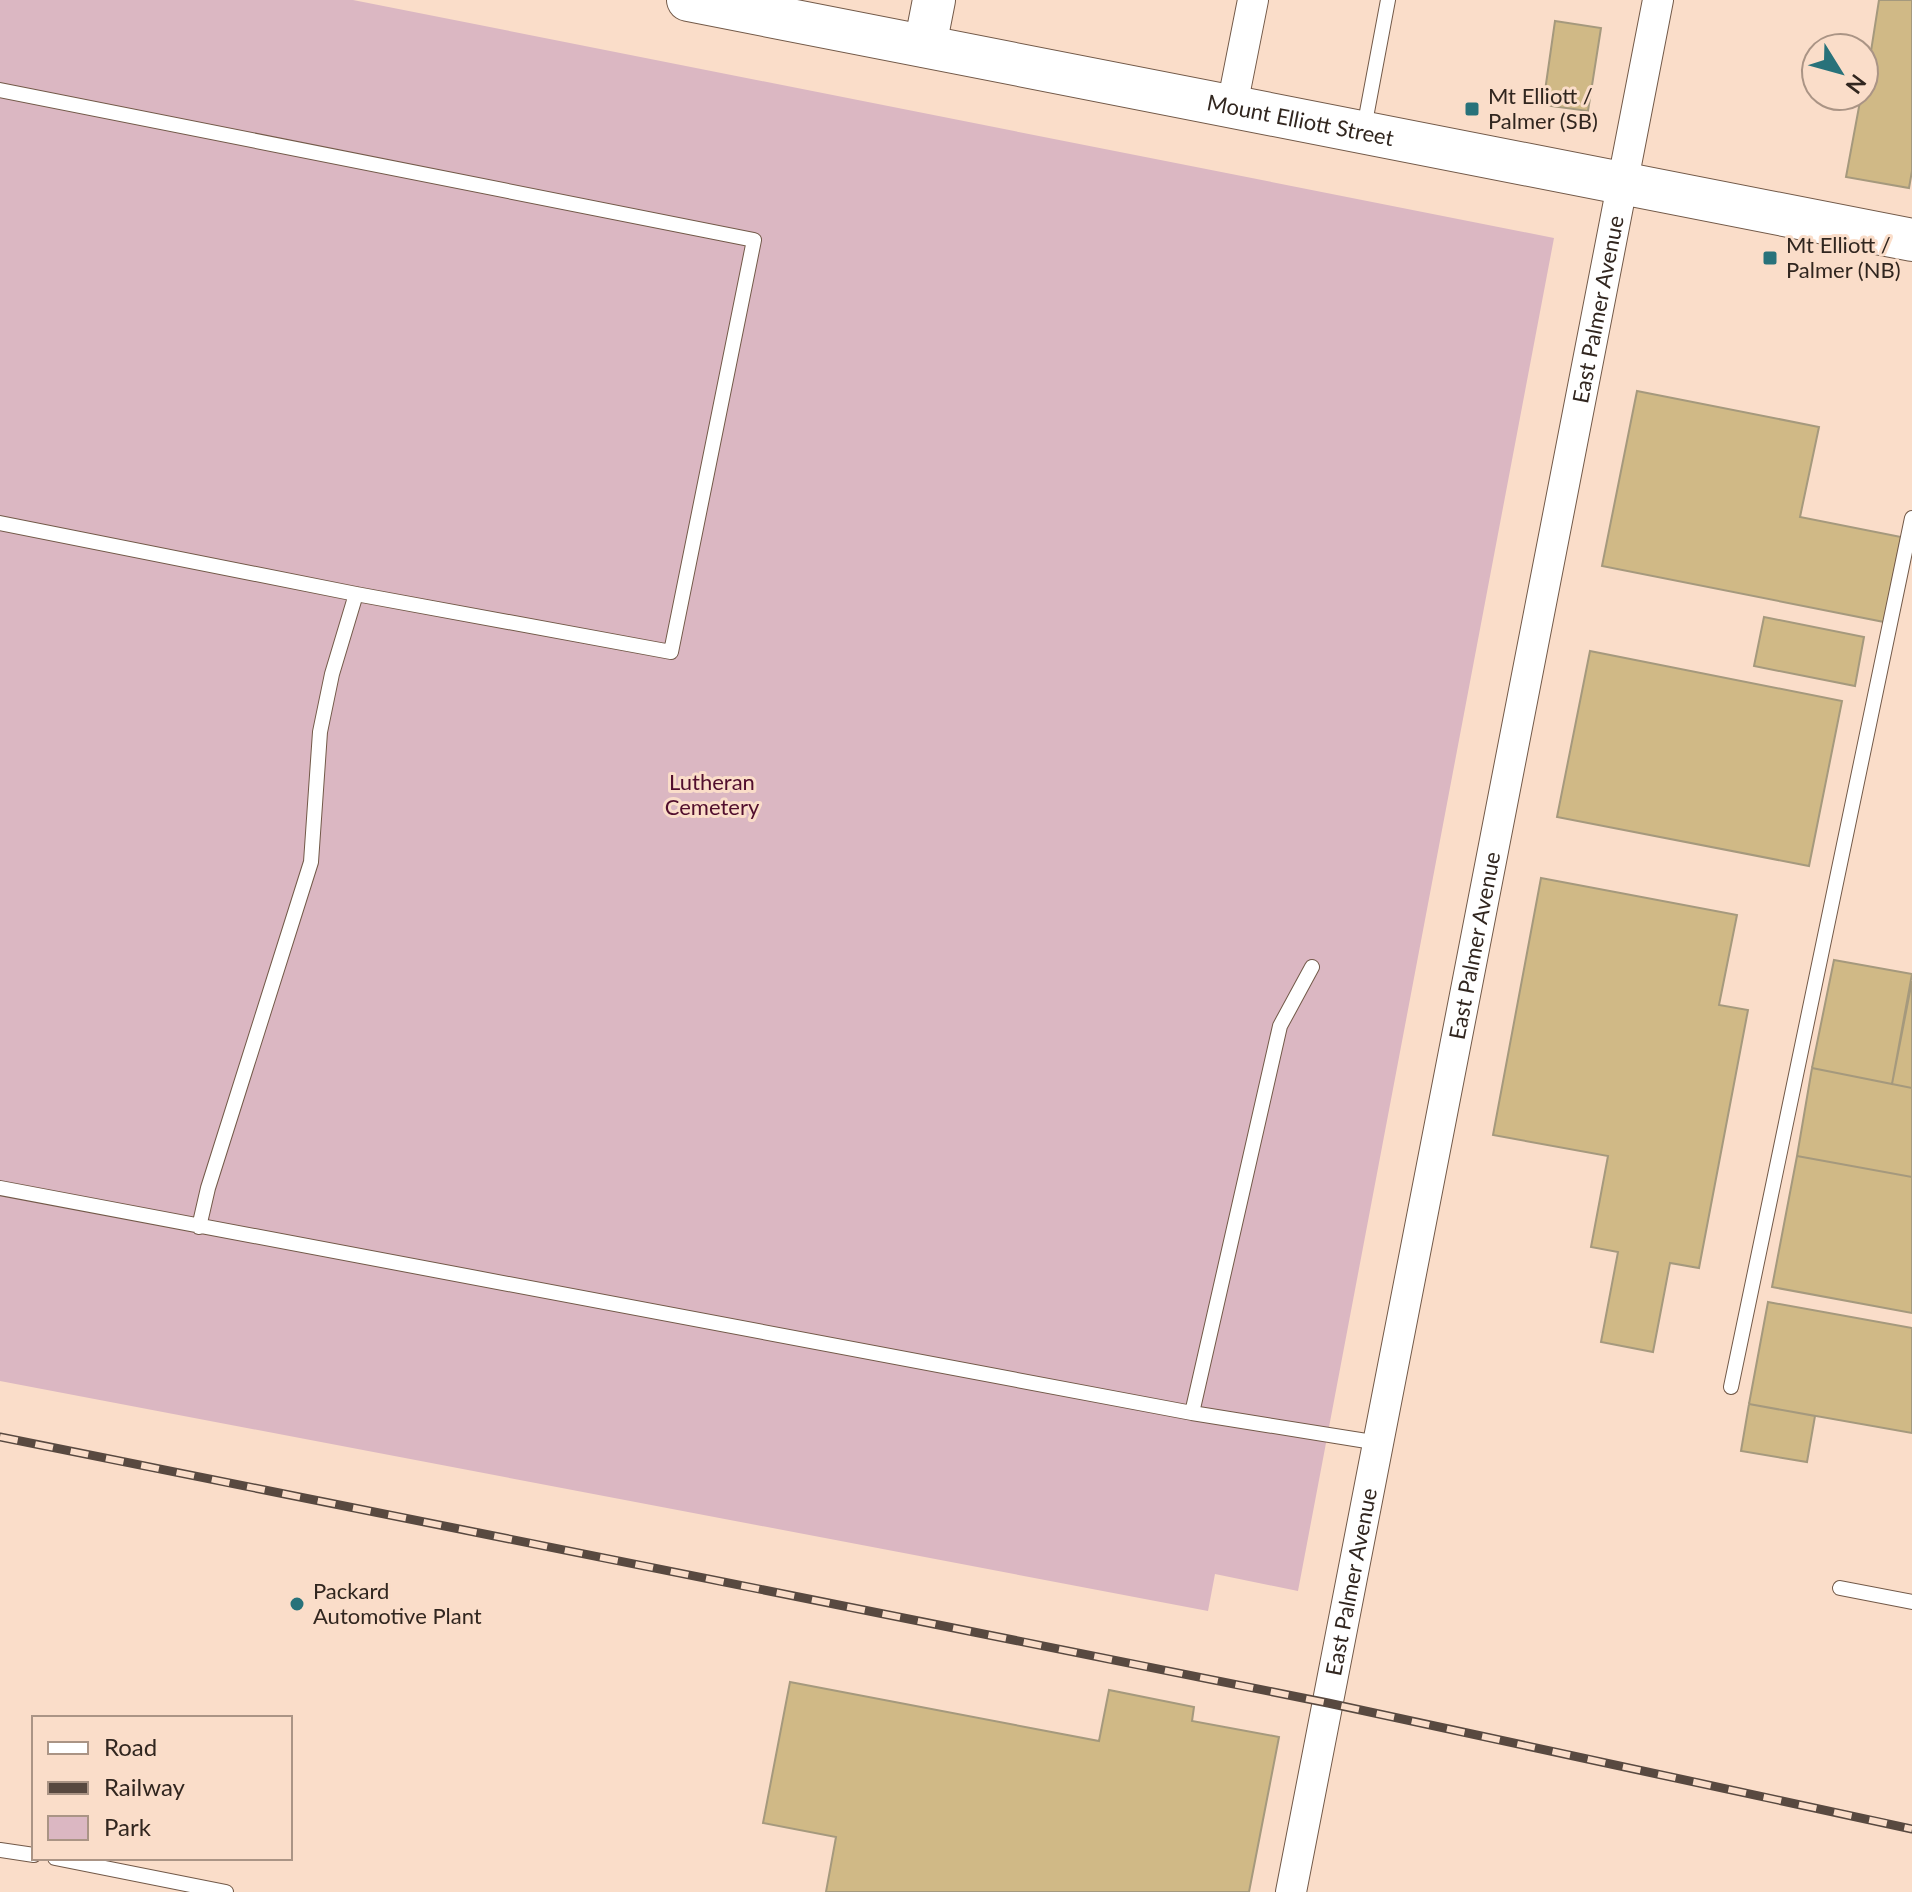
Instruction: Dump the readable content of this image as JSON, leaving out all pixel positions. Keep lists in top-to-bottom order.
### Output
{
  "streets": {
    "main road": ["Mount Elliott Street"],
    "street": ["East Palmer Avenue"]
  },
  "crossings": [
    ["Mount Elliott Street", "East Palmer Avenue"]
  ],
  "parks": ["Lutheran Cemetery"],
  "places": {
    "transit": ["Mt Elliott / Palmer (SB)", "Mt Elliott / Palmer (NB)"],
    "other": ["Packard Automotive Plant"]
  },
  "legend": ["Road", "Railway", "Park"],
  "north": "bottom right"
}
